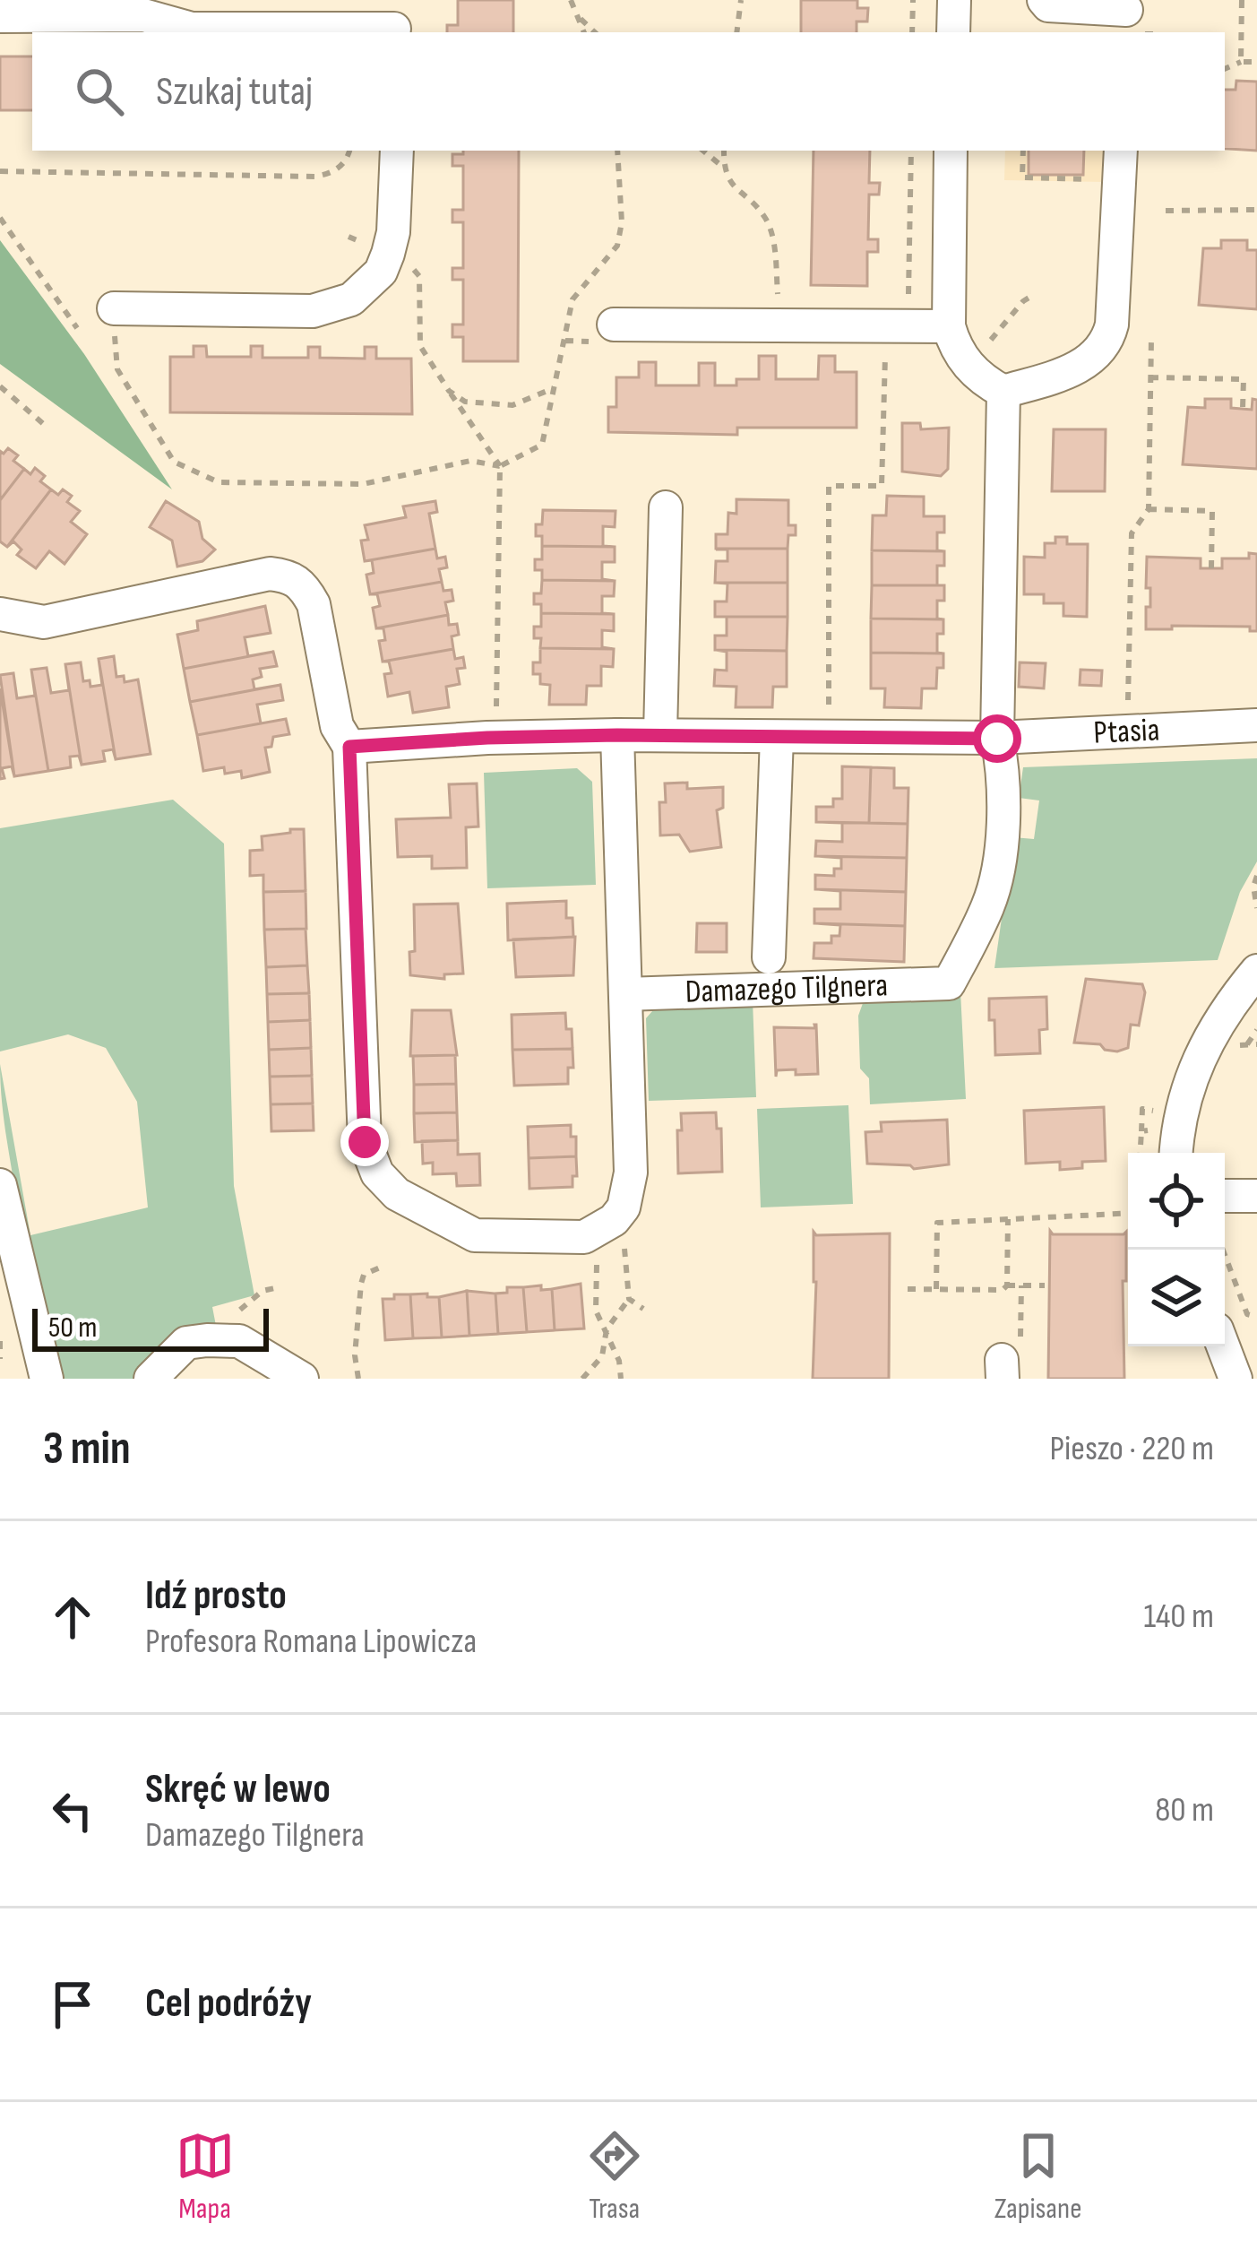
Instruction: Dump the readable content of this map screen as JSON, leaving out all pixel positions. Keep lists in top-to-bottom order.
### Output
{
  "streets": {
    "street": ["Ptasia", "Damazego Tilgnera"]
  },
  "crossings": [
    ["Ptasia", "Damazego Tilgnera"]
  ],
  "scale_bar": "50 m",
  "page": {
    "search": "Szukaj tutaj",
    "scale": "50 m",
    "heading": ["3 min", "Pieszo · 220 m"],
    "list": [
      ["Idź prosto", "Profesora Romana Lipowicza", "140 m"],
      ["Skręć w lewo", "Damazego Tilgnera", "80 m"],
      "Cel podróży"
    ],
    "nav": ["Mapa", "Trasa", "Zapisane"]
  }
}
